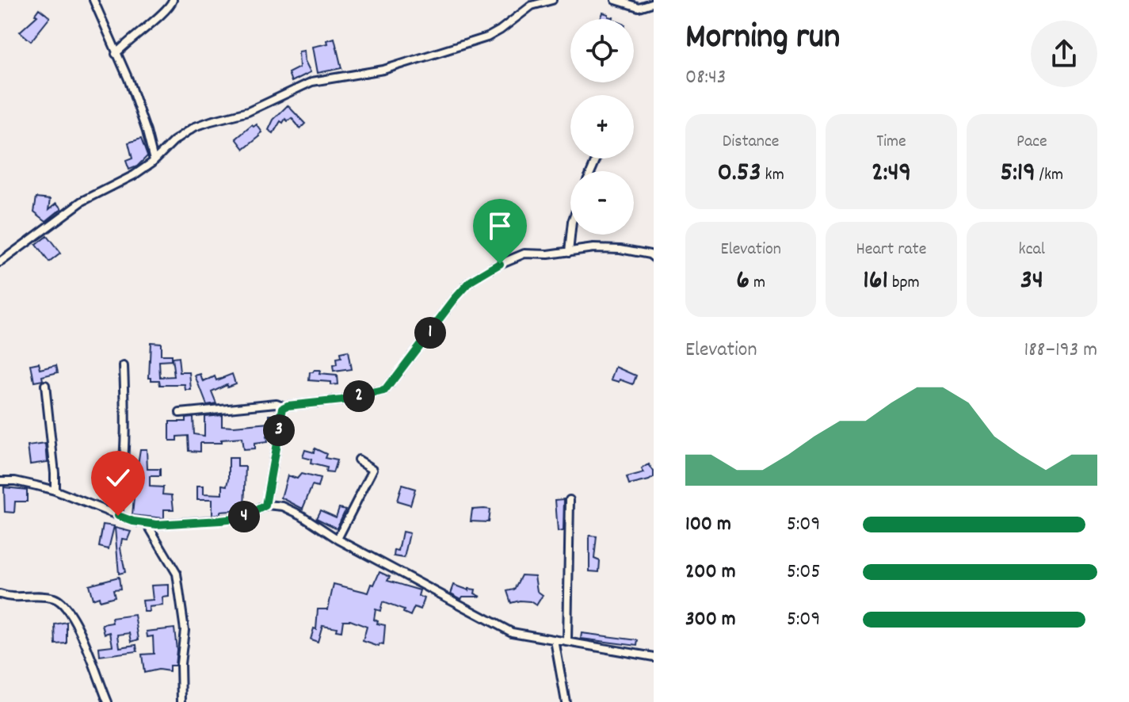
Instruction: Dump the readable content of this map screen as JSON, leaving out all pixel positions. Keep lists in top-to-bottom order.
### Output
{
  "page": {
    "heading": ["Morning run", "08:43"],
    "map_buttons": ["+", "−"],
    "stats": [
      ["Distance", "0.53 km"],
      ["Time", "2:49"],
      ["Pace", "5:19 /km"],
      ["Elevation", "6 m"],
      ["Heart rate", "161 bpm"],
      ["kcal", "34"]
    ],
    "pins": [
      "1",
      "2",
      "3",
      "4"
    ],
    "chart": ["Elevation", "188–193 m"],
    "list": [
      {
        "name": "100 m",
        "note": "5:09"
      },
      {
        "name": "200 m",
        "note": "5:05"
      },
      {
        "name": "300 m",
        "note": "5:09"
      }
    ]
  }
}
